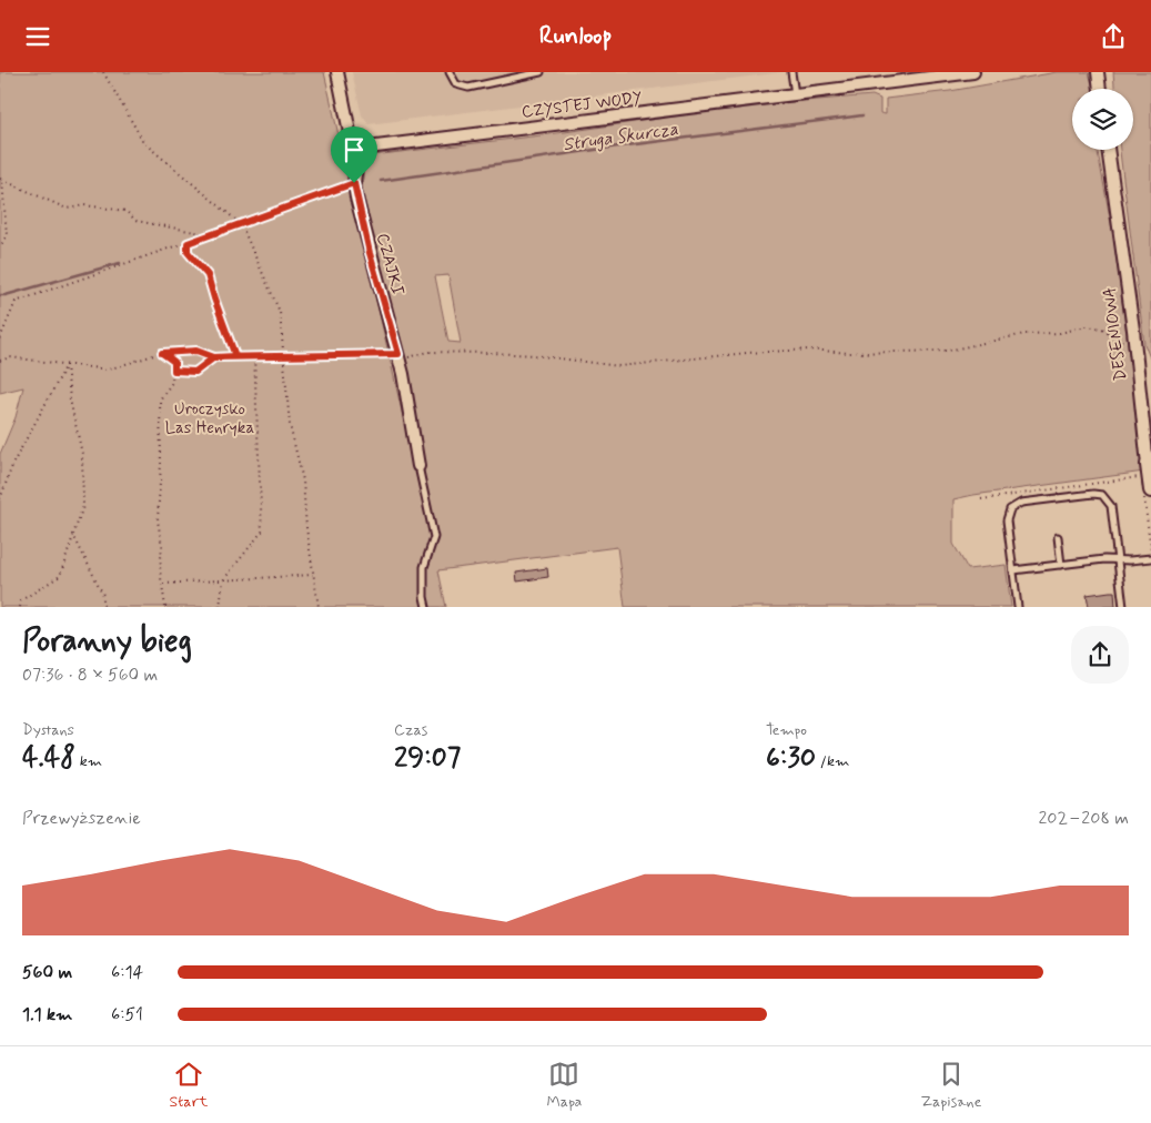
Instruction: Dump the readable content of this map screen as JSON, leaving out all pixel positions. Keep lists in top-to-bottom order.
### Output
{
  "streets": {
    "street": ["CZYSTEJ WODY", "CZAJKI", "DESENIOWA"]
  },
  "crossings": [
    ["CZYSTEJ WODY", "CZAJKI"]
  ],
  "water": ["Struga Skurcza"],
  "parks": ["Uroczysko Las Henryka"],
  "page": {
    "header": "Runloop",
    "heading": ["Poranny bieg", "07:36 · 8 × 560 m"],
    "stats": [
      ["Dystans", "4.48 km"],
      ["Czas", "29:07"],
      ["Tempo", "6:30 /km"]
    ],
    "chart": ["Przewyższenie", "202–208 m"],
    "list": [
      {
        "name": "560 m",
        "note": "6:14"
      },
      {
        "name": "1.1 km",
        "note": "6:51"
      }
    ],
    "tabs": ["Start", "Mapa", "Zapisane"]
  }
}
